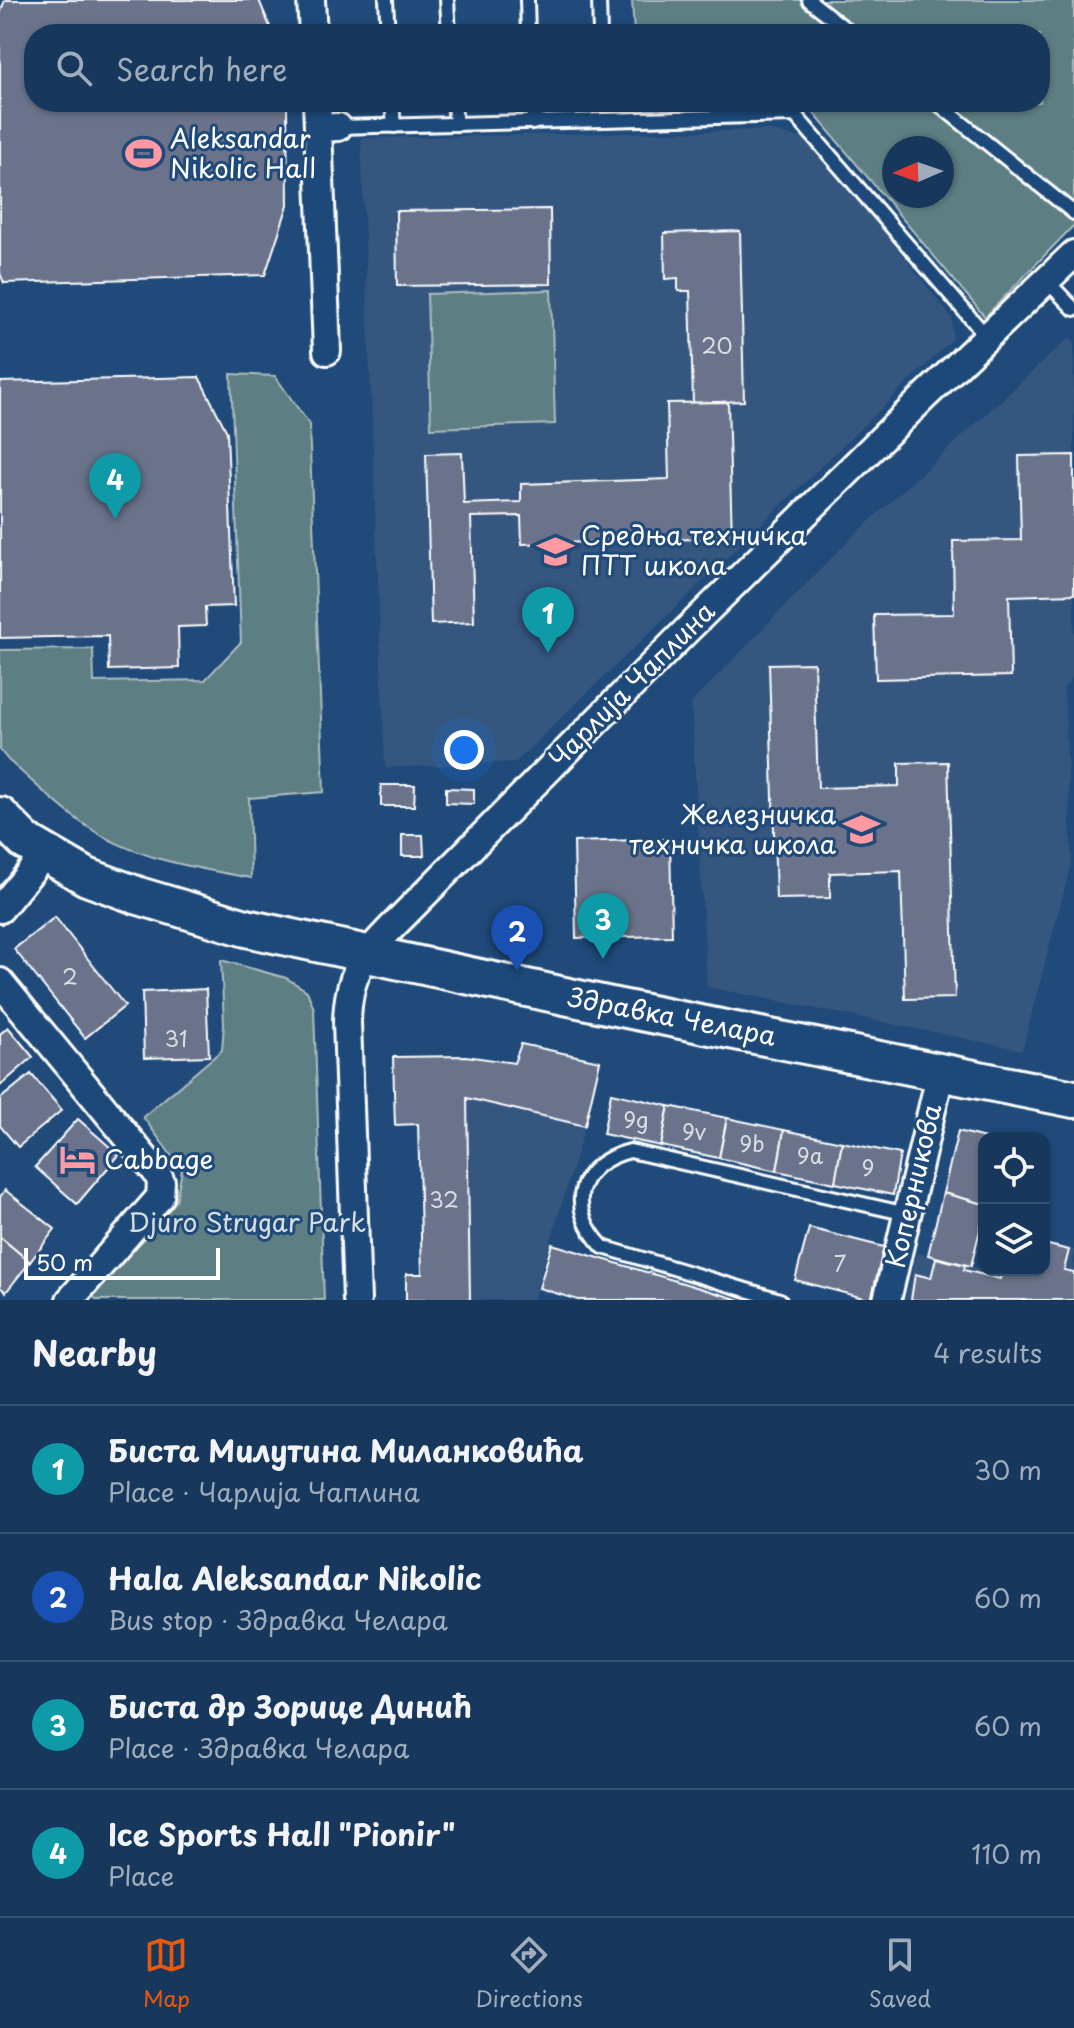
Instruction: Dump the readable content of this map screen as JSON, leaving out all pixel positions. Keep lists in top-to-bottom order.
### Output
{
  "streets": {
    "main road": ["Здравка Челара"],
    "street": ["Чарлија Чаплина", "Коперникова"]
  },
  "crossings": [
    ["Чарлија Чаплина", "Здравка Челара"],
    ["Здравка Челара", "Коперникова"]
  ],
  "parks": ["Djuro Strugar Park"],
  "places": {
    "sports": ["Aleksandar Nikolic Hall"],
    "school or university": ["Средња техничка ПТТ школа", "Железничка техничка школа"],
    "hotel": ["Cabbage"]
  },
  "house_numbers": [
    "20",
    "2",
    "31",
    "9g",
    "9v",
    "9b",
    "9a",
    "9",
    "32",
    "7"
  ],
  "scale_bar": "50 m",
  "north": "left",
  "page": {
    "search": "Search here",
    "pins": [
      "4",
      "1",
      "3",
      "2"
    ],
    "scale": "50 m",
    "heading": ["Nearby", "4 results"],
    "list": [
      {
        "mark": "1",
        "name": "Биста Милутина Миланковића",
        "note": "Place · Чарлија Чаплина",
        "value": "30 m"
      },
      {
        "mark": "2",
        "name": "Hala Aleksandar Nikolic",
        "note": "Bus stop · Здравка Челара",
        "value": "60 m"
      },
      {
        "mark": "3",
        "name": "Биста др Зорице Динић",
        "note": "Place · Здравка Челара",
        "value": "60 m"
      },
      {
        "mark": "4",
        "name": "Ice Sports Hall \"Pionir\"",
        "note": "Place",
        "value": "110 m"
      }
    ],
    "nav": ["Map", "Directions", "Saved"]
  }
}
